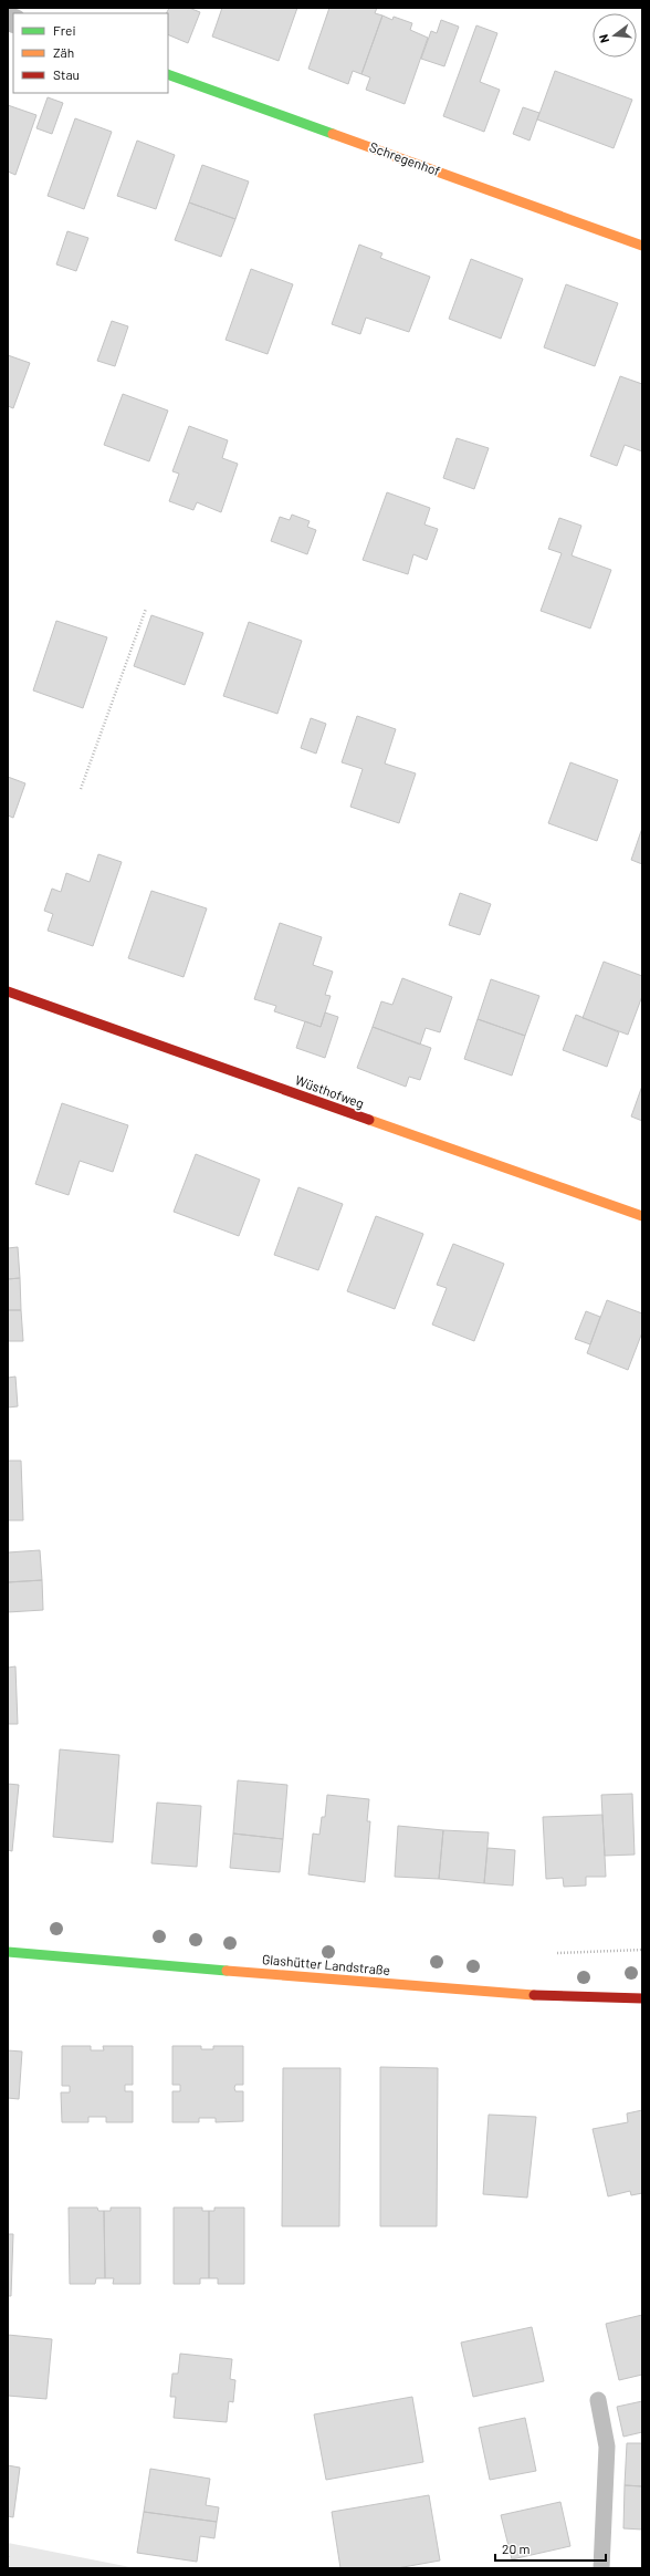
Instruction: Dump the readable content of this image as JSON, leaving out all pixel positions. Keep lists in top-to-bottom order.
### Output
{
  "streets": {
    "street": ["Schregenhof", "Wüsthofweg", "Glashütter Landstraße"]
  },
  "legend": ["Frei", "Zäh", "Stau"],
  "scale_bar": "20 m",
  "north": "left"
}
